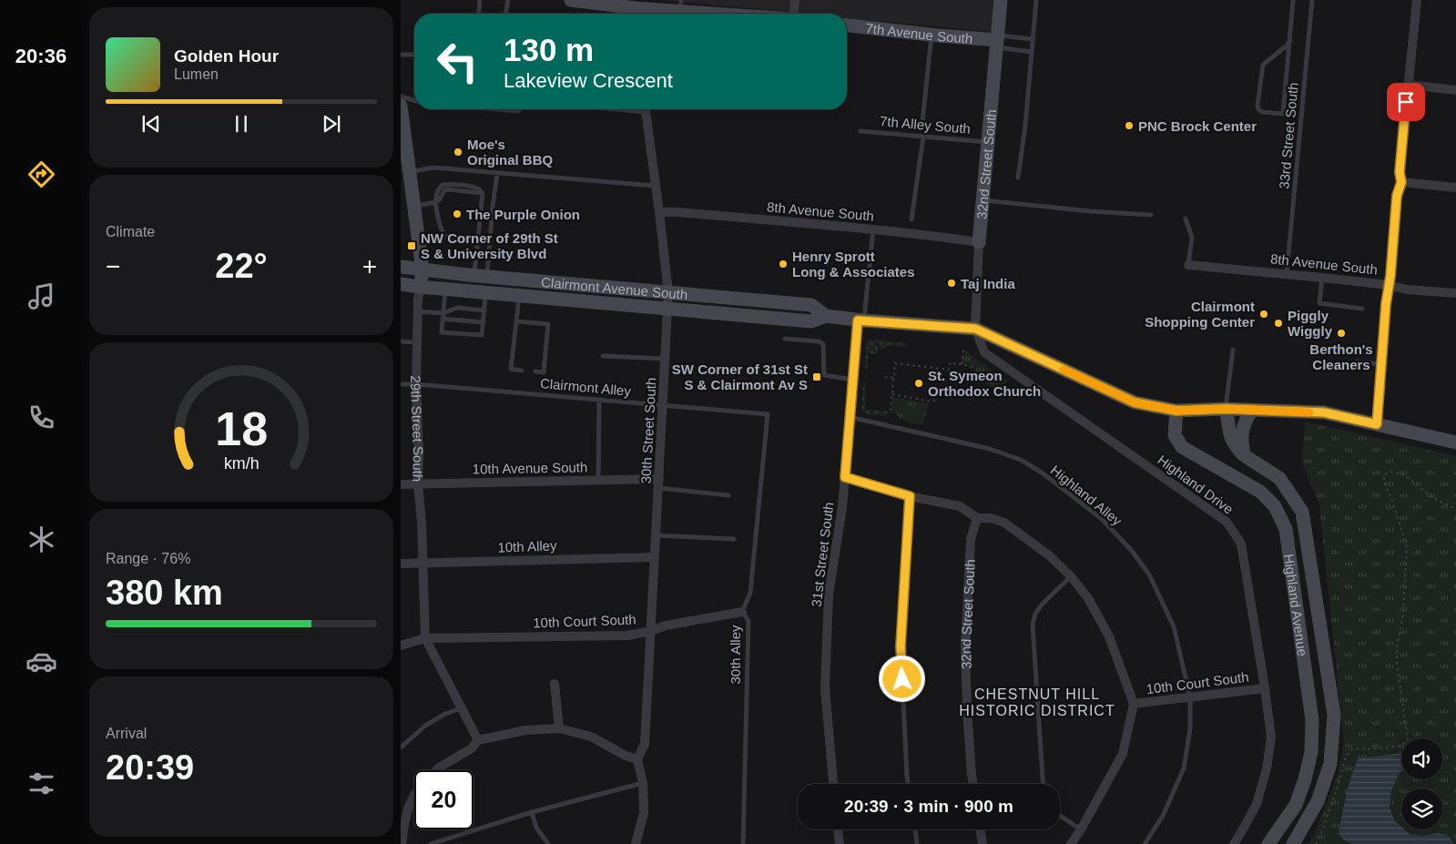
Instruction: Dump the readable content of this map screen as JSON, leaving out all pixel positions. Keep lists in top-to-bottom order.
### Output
{
  "streets": {
    "street": [
      "7th Avenue South",
      "32nd Street South",
      "8th Avenue South",
      "Clairmont Avenue South",
      "29th Street South",
      "30th Street South",
      "10th Avenue South",
      "Highland Drive",
      "10th Alley",
      "31st Street South",
      "Highland Avenue",
      "10th Court South"
    ],
    "lane": [
      "7th Alley South",
      "33rd Street South",
      "Clairmont Alley",
      "Highland Alley",
      "30th Alley"
    ]
  },
  "crossings": [
    ["7th Avenue South", "32nd Street South"],
    ["7th Alley South", "32nd Street South"],
    ["33rd Street South", "8th Avenue South"],
    ["32nd Street South", "8th Avenue South"],
    ["32nd Street South", "Clairmont Avenue South"],
    ["32nd Street South", "Highland Drive"],
    ["8th Avenue South", "30th Street South"],
    ["Clairmont Avenue South", "29th Street South"],
    ["Clairmont Avenue South", "30th Street South"],
    ["Clairmont Avenue South", "Highland Drive"],
    ["Clairmont Avenue South", "31st Street South"],
    ["Clairmont Avenue South", "Highland Avenue"],
    ["Clairmont Alley", "29th Street South"],
    ["Clairmont Alley", "30th Street South"],
    ["Clairmont Alley", "30th Alley"],
    ["29th Street South", "10th Avenue South"],
    ["29th Street South", "10th Alley"],
    ["29th Street South", "10th Court South"],
    ["30th Street South", "10th Avenue South"],
    ["30th Street South", "10th Alley"],
    ["30th Street South", "10th Court South"],
    ["Highland Drive", "10th Court South"],
    ["Highland Alley", "31st Street South"],
    ["Highland Alley", "10th Court South"],
    ["10th Court South", "30th Alley"]
  ],
  "districts": ["CHESTNUT HILL HISTORIC DISTRICT"],
  "places": {
    "other": [
      "PNC Brock Center",
      "Moe's Original BBQ",
      "The Purple Onion",
      "Henry Sprott Long & Associates",
      "Taj India",
      "Clairmont Shopping Center",
      "Piggly Wiggly",
      "Berthon's Cleaners",
      "St. Symeon Orthodox Church"
    ],
    "transit": ["NW Corner of 29th St S & University Blvd", "SW Corner of 31st St S & Clairmont Av S"]
  },
  "page": {
    "tabs": "20:36",
    "turn": ["130 m", "Lakeview Crescent"],
    "song": ["Golden Hour", "Lumen"],
    "tile": [
      "Climate",
      ["Range · 76%", "380 km"],
      ["Arrival", "20:39"]
    ],
    "heat": ["−", "22°", "+"],
    "limit": "20",
    "trip": "20:39 · 3 min · 900 m",
    "gauge": ["18", "km/h"]
  }
}
